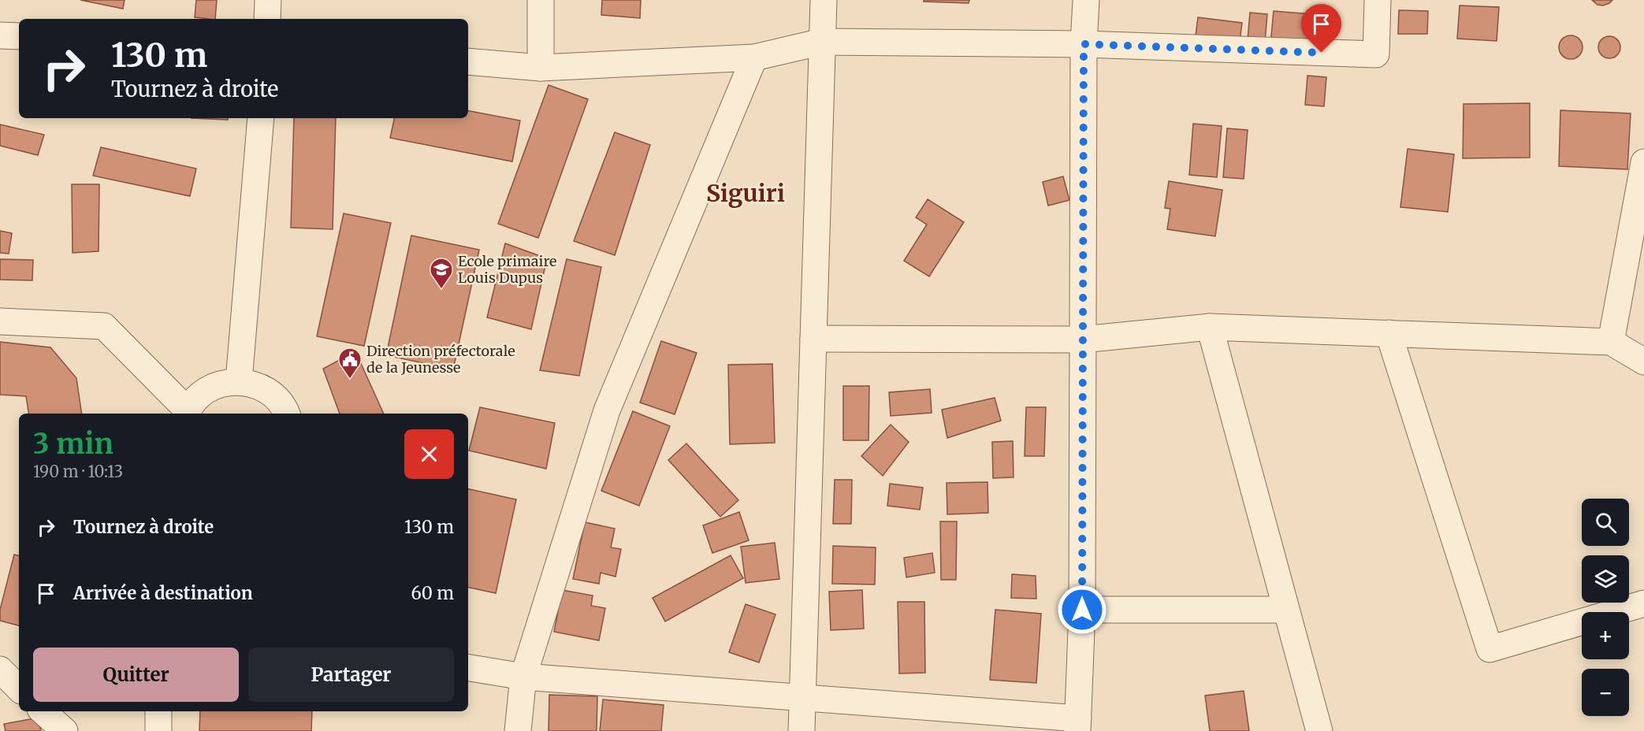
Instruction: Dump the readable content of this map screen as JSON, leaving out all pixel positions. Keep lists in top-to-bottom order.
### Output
{
  "districts": ["Siguiri"],
  "places": {
    "school or university": ["Ecole primaire Louis Dupus"],
    "public building": ["Direction préfectorale de la Jeunesse"]
  },
  "page": {
    "turn": ["130 m", "Tournez à droite"],
    "heading": ["3 min", "190 m · 10:13"],
    "list": [
      {
        "name": "Tournez à droite",
        "value": "130 m"
      },
      {
        "name": "Arrivée à destination",
        "value": "60 m"
      }
    ],
    "map_buttons": ["+", "−"],
    "buttons": ["Quitter", "Partager"]
  }
}
